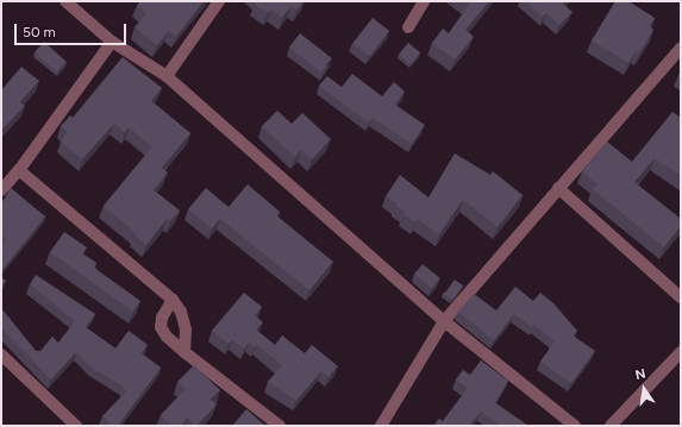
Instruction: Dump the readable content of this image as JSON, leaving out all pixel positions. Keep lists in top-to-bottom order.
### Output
{
  "scale_bar": "50 m",
  "north": "top"
}
